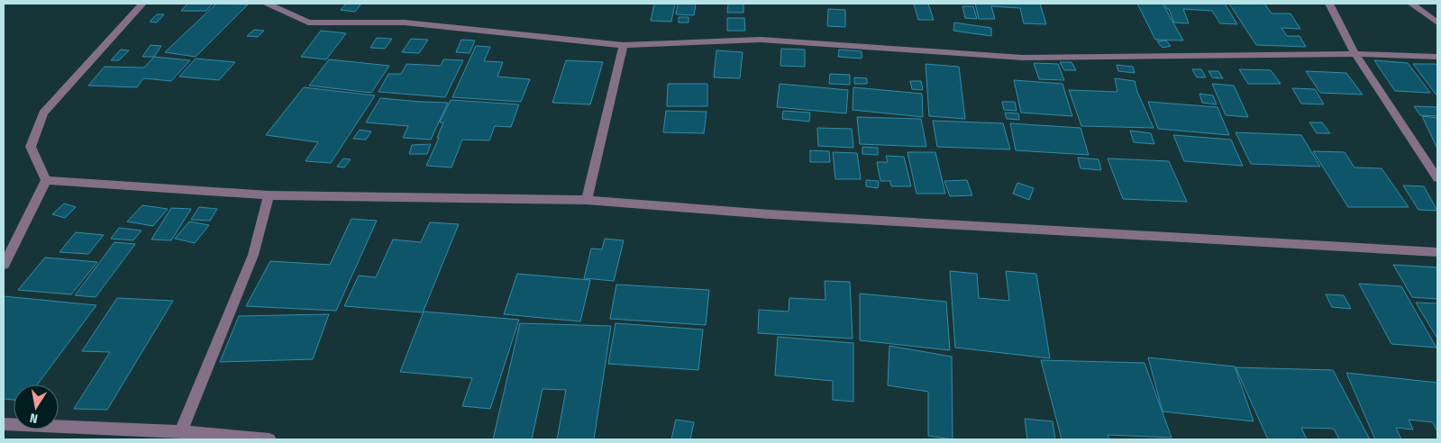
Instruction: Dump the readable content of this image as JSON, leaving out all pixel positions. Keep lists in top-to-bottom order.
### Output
{
  "north": "bottom"
}
